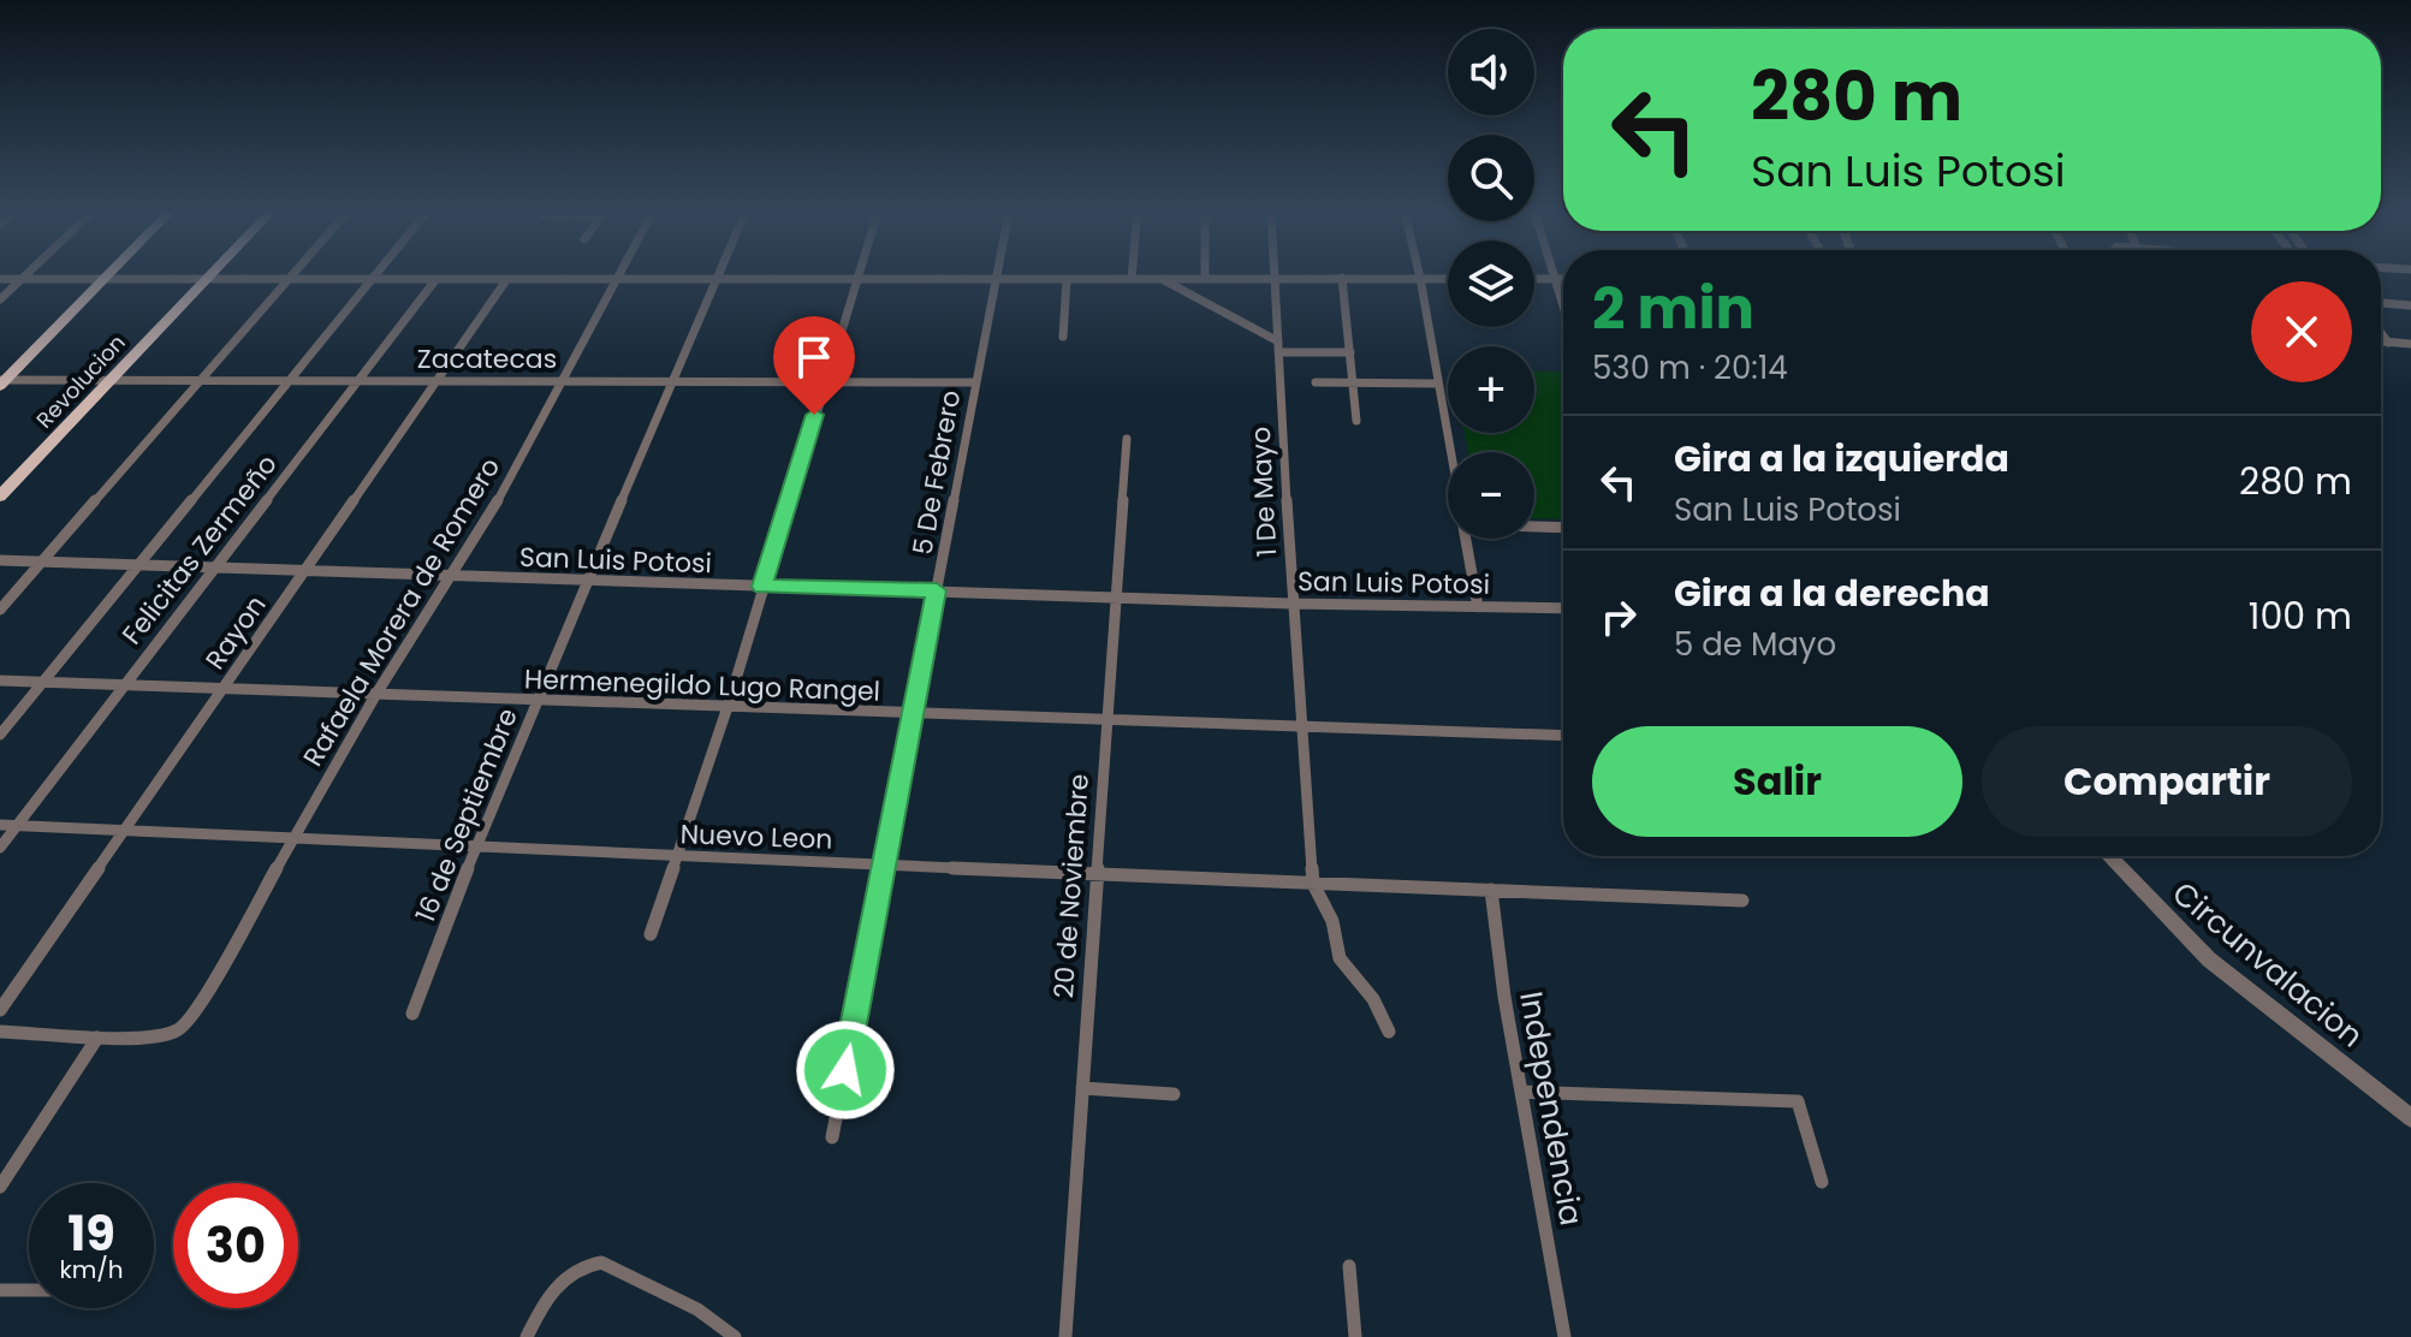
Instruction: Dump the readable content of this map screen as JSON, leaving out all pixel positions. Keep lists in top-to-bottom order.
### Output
{
  "streets": {
    "main road": ["Revolucion"],
    "street": [
      "Zacatecas",
      "5 De Febrero",
      "1 De Mayo",
      "Felicitas Zermeño",
      "San Luis Potosi",
      "Rafaela Morera de Romero",
      "Rayon",
      "Hermenegildo Lugo Rangel",
      "16 de Septiembre",
      "Nuevo Leon",
      "20 de Noviembre",
      "Circunvalacion",
      "Independencia"
    ]
  },
  "crossings": [
    ["Zacatecas", "Revolucion"],
    ["Zacatecas", "5 De Febrero"],
    ["Zacatecas", "Felicitas Zermeño"],
    ["Zacatecas", "Rafaela Morera de Romero"],
    ["Zacatecas", "Rayon"],
    ["Zacatecas", "16 de Septiembre"],
    ["5 De Febrero", "San Luis Potosi"],
    ["5 De Febrero", "Hermenegildo Lugo Rangel"],
    ["5 De Febrero", "Nuevo Leon"],
    ["1 De Mayo", "San Luis Potosi"],
    ["1 De Mayo", "Hermenegildo Lugo Rangel"],
    ["1 De Mayo", "Nuevo Leon"],
    ["Felicitas Zermeño", "San Luis Potosi"],
    ["Felicitas Zermeño", "Hermenegildo Lugo Rangel"],
    ["Felicitas Zermeño", "Nuevo Leon"],
    ["San Luis Potosi", "Rafaela Morera de Romero"],
    ["San Luis Potosi", "Rayon"],
    ["San Luis Potosi", "16 de Septiembre"],
    ["San Luis Potosi", "20 de Noviembre"],
    ["Rafaela Morera de Romero", "Hermenegildo Lugo Rangel"],
    ["Rafaela Morera de Romero", "Nuevo Leon"],
    ["Rayon", "Hermenegildo Lugo Rangel"],
    ["Rayon", "Nuevo Leon"],
    ["Hermenegildo Lugo Rangel", "16 de Septiembre"],
    ["Hermenegildo Lugo Rangel", "20 de Noviembre"],
    ["16 de Septiembre", "Nuevo Leon"],
    ["Nuevo Leon", "20 de Noviembre"],
    ["Nuevo Leon", "Independencia"]
  ],
  "page": {
    "map_buttons": ["+", "−"],
    "turn": ["280 m", "San Luis Potosi"],
    "heading": ["2 min", "530 m · 20:14"],
    "list": [
      {
        "name": "Gira a la izquierda",
        "note": "San Luis Potosi",
        "value": "280 m"
      },
      {
        "name": "Gira a la derecha",
        "note": "5 de Mayo",
        "value": "100 m"
      }
    ],
    "buttons": ["Salir", "Compartir"],
    "speed": "19 km/h",
    "limit": "30"
  }
}
